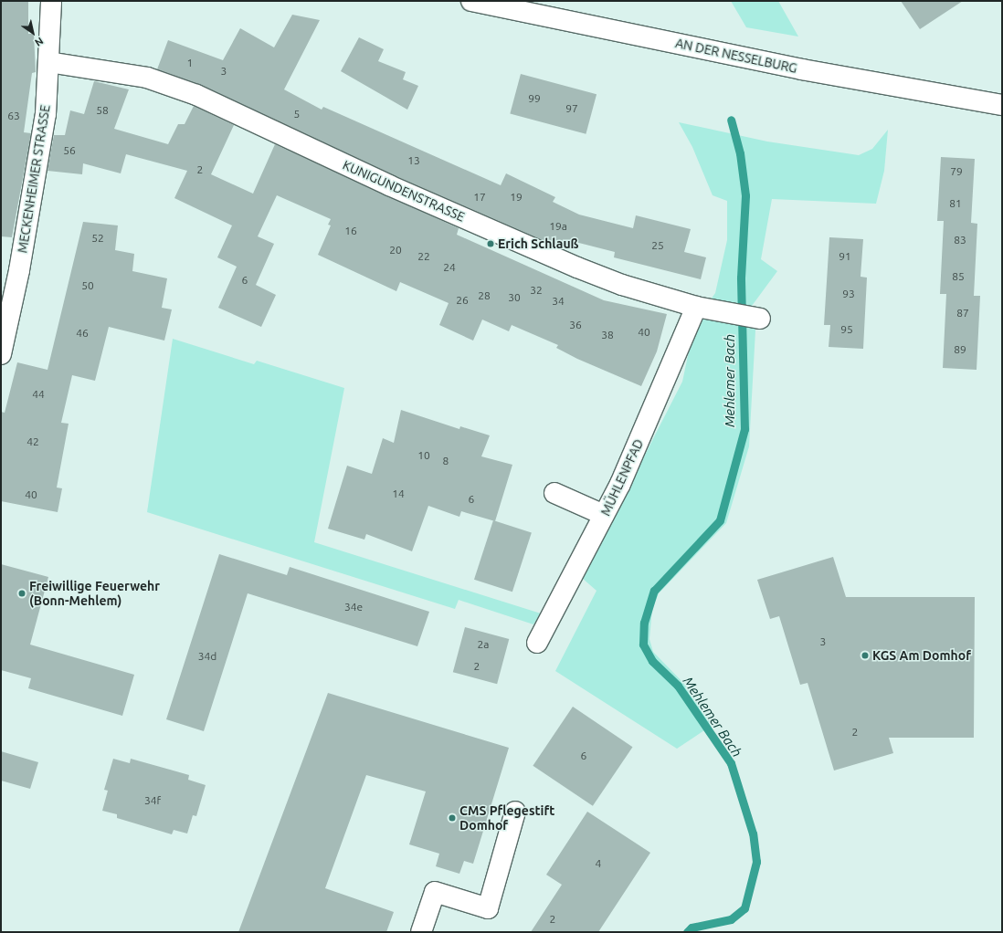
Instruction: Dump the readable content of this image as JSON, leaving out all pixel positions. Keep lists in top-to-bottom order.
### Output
{
  "streets": {
    "street": [
      "AN DER NESSELBURG",
      "MECKENHEIMER STRASSE",
      "KUNIGUNDENSTRASSE",
      "MÜHLENPFAD"
    ]
  },
  "crossings": [
    ["MECKENHEIMER STRASSE", "KUNIGUNDENSTRASSE"],
    ["KUNIGUNDENSTRASSE", "MÜHLENPFAD"]
  ],
  "water": ["Mehlemer Bach"],
  "places": [
    "Erich Schlauß",
    "Freiwillige Feuerwehr (Bonn-Mehlem)",
    "KGS Am Domhof",
    "CMS Pflegestift Domhof"
  ],
  "house_numbers": [
    "1",
    "3",
    "99",
    "97",
    "58",
    "5",
    "63",
    "56",
    "13",
    "2",
    "79",
    "17",
    "19",
    "81",
    "19a",
    "16",
    "52",
    "83",
    "25",
    "20",
    "22",
    "91",
    "24",
    "85",
    "6",
    "50",
    "32",
    "93",
    "28",
    "30",
    "26",
    "34",
    "87",
    "36",
    "95",
    "40",
    "46",
    "38",
    "89",
    "44",
    "42",
    "10",
    "8",
    "14",
    "40",
    "6",
    "34e",
    "3",
    "2a",
    "34d",
    "2",
    "2",
    "6",
    "34f",
    "4",
    "2"
  ],
  "north": "bottom right"
}
